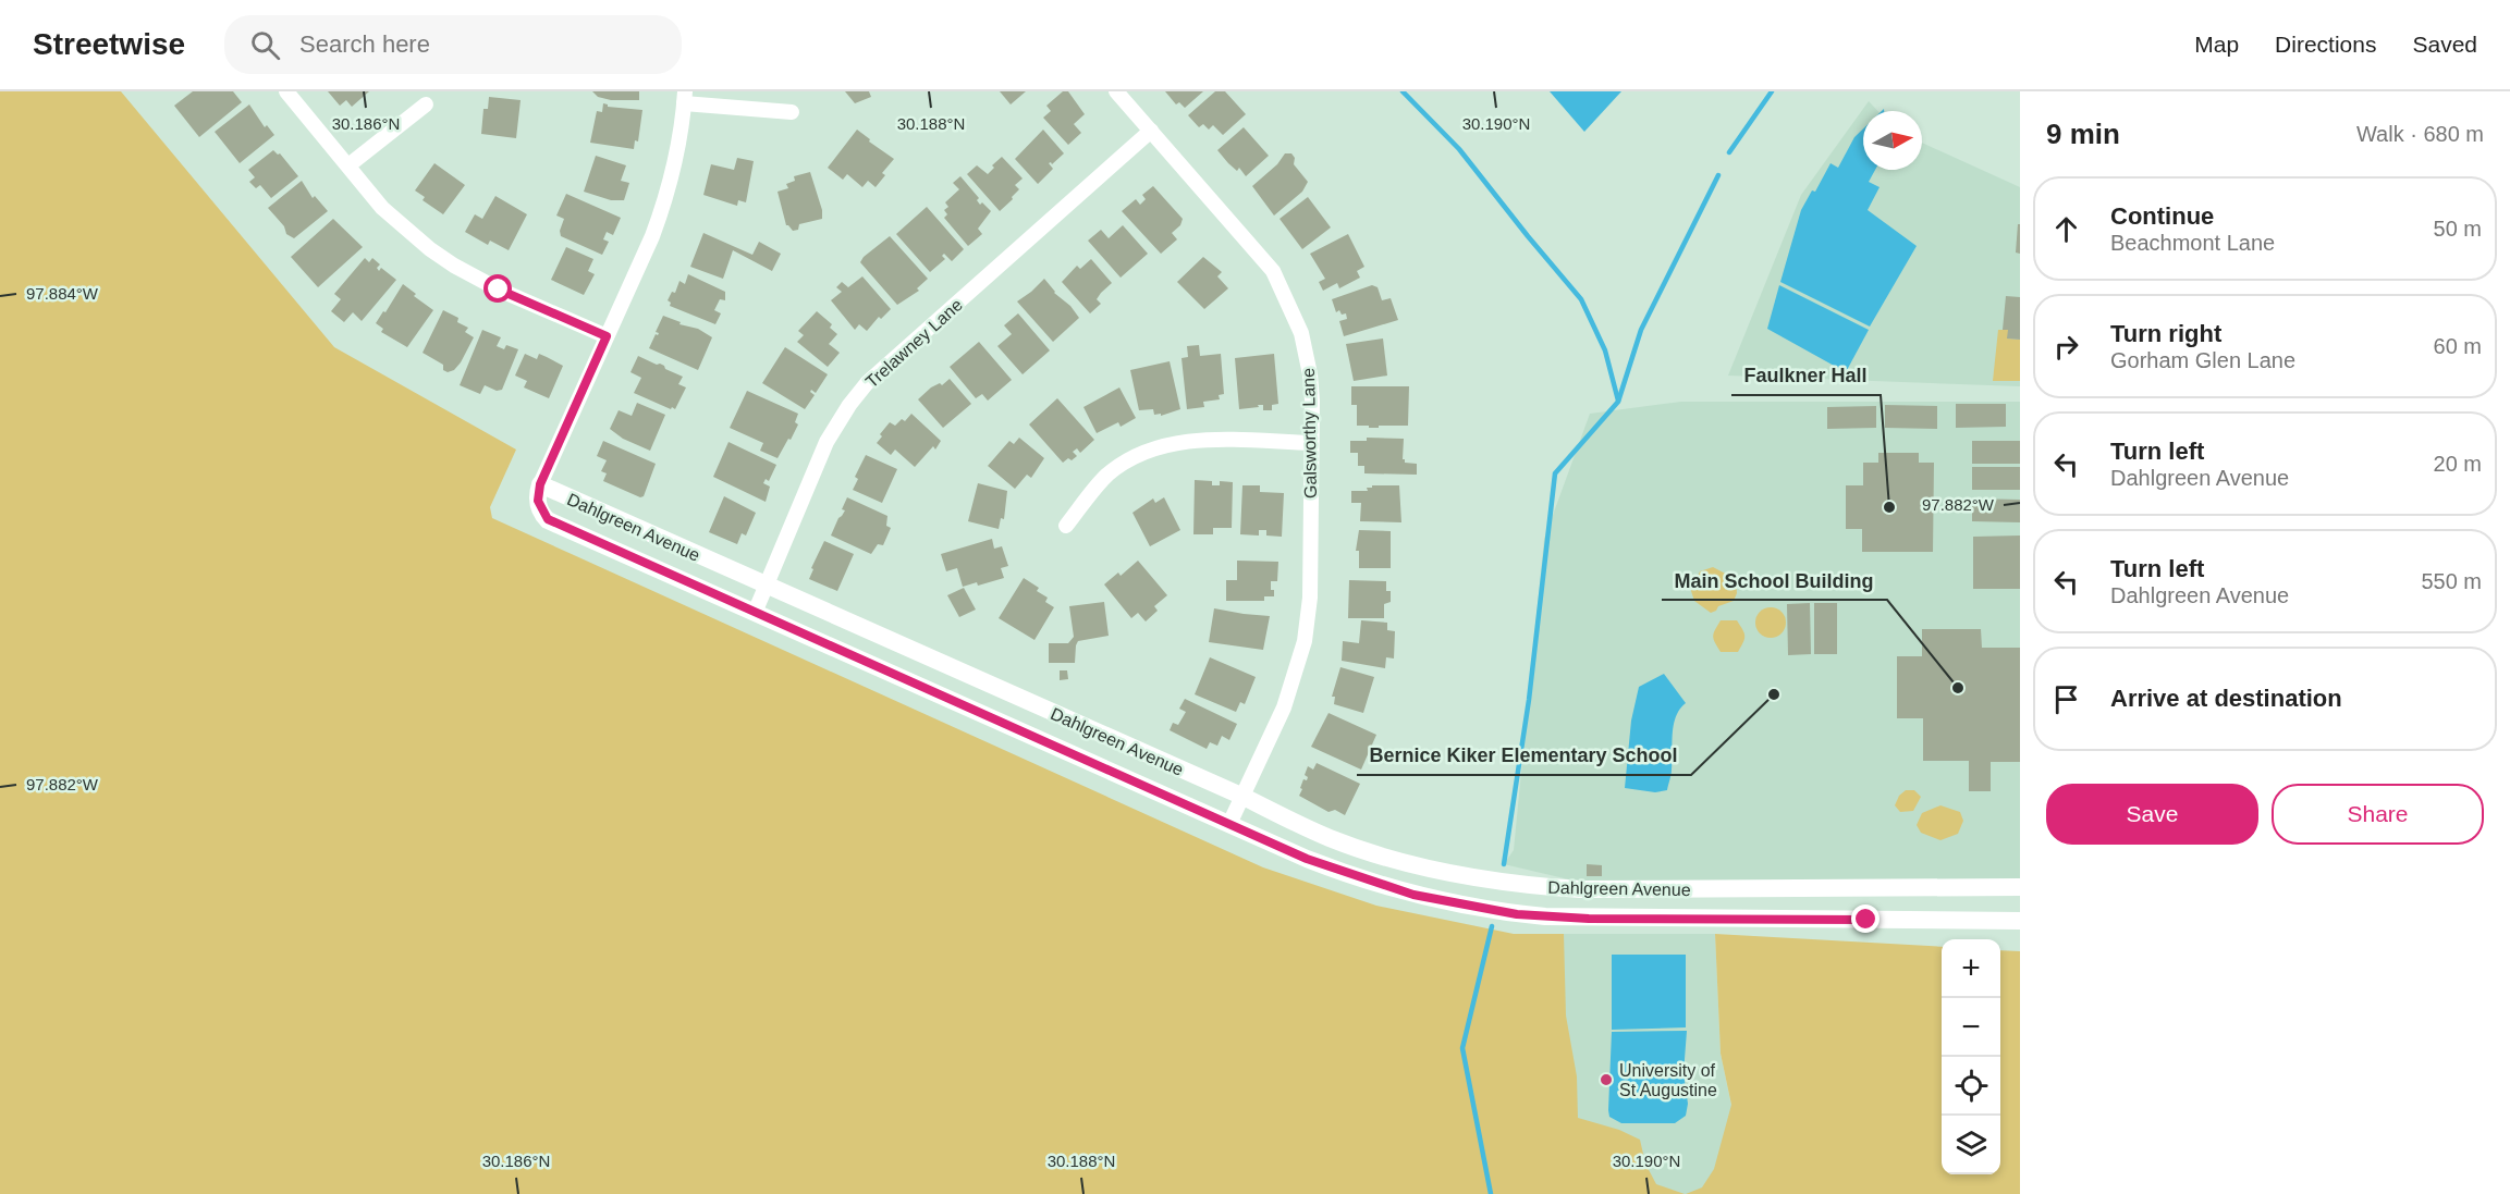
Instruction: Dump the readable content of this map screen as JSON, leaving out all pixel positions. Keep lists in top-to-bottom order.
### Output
{
  "streets": {
    "street": ["Trelawney Lane", "Galsworthy Lane", "Dahlgreen Avenue"]
  },
  "crossings": [
    ["Trelawney Lane", "Galsworthy Lane"],
    ["Trelawney Lane", "Dahlgreen Avenue"],
    ["Galsworthy Lane", "Dahlgreen Avenue"]
  ],
  "places": [
    "Faulkner Hall",
    "Main School Building",
    "Bernice Kiker Elementary School",
    "University of St Augustine"
  ],
  "north": "right",
  "page": {
    "header": "Streetwise",
    "search": "Search here",
    "nav": ["Map", "Directions", "Saved"],
    "heading": ["9 min", "Walk · 680 m"],
    "list": [
      ["Continue", "Beachmont Lane", "50 m"],
      ["Turn right", "Gorham Glen Lane", "60 m"],
      ["Turn left", "Dahlgreen Avenue", "20 m"],
      ["Turn left", "Dahlgreen Avenue", "550 m"],
      "Arrive at destination"
    ],
    "buttons": ["Save", "Share"],
    "map_buttons": ["+", "−"]
  },
  "coordinates": [
    "30.186°N",
    "30.188°N",
    "30.190°N",
    "97.884°W",
    "97.882°W"
  ]
}
